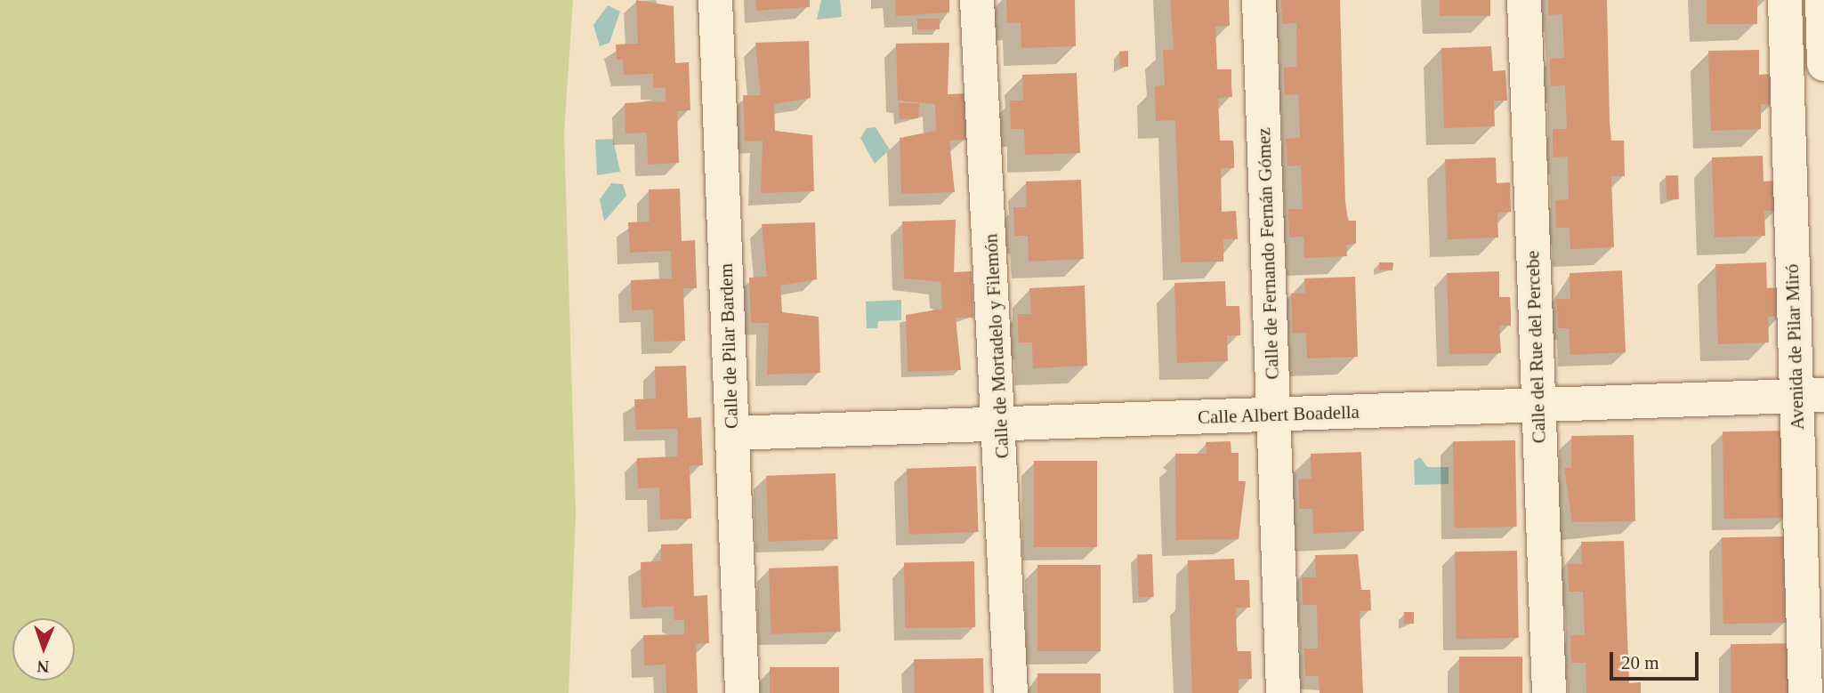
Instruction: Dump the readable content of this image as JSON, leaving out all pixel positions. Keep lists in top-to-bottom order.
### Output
{
  "streets": {
    "street": [
      "Calle de Fernando Fernán Gómez",
      "Calle de Pilar Bardem",
      "Calle de Mortadelo y Filemón",
      "Calle del Rue del Percebe",
      "Avenida de Pilar Miró",
      "Calle Albert Boadella"
    ]
  },
  "crossings": [
    ["Calle de Fernando Fernán Gómez", "Calle Albert Boadella"],
    ["Calle de Pilar Bardem", "Calle Albert Boadella"],
    ["Calle de Mortadelo y Filemón", "Calle Albert Boadella"],
    ["Calle del Rue del Percebe", "Calle Albert Boadella"],
    ["Avenida de Pilar Miró", "Calle Albert Boadella"]
  ],
  "scale_bar": "20 m",
  "north": "bottom"
}
